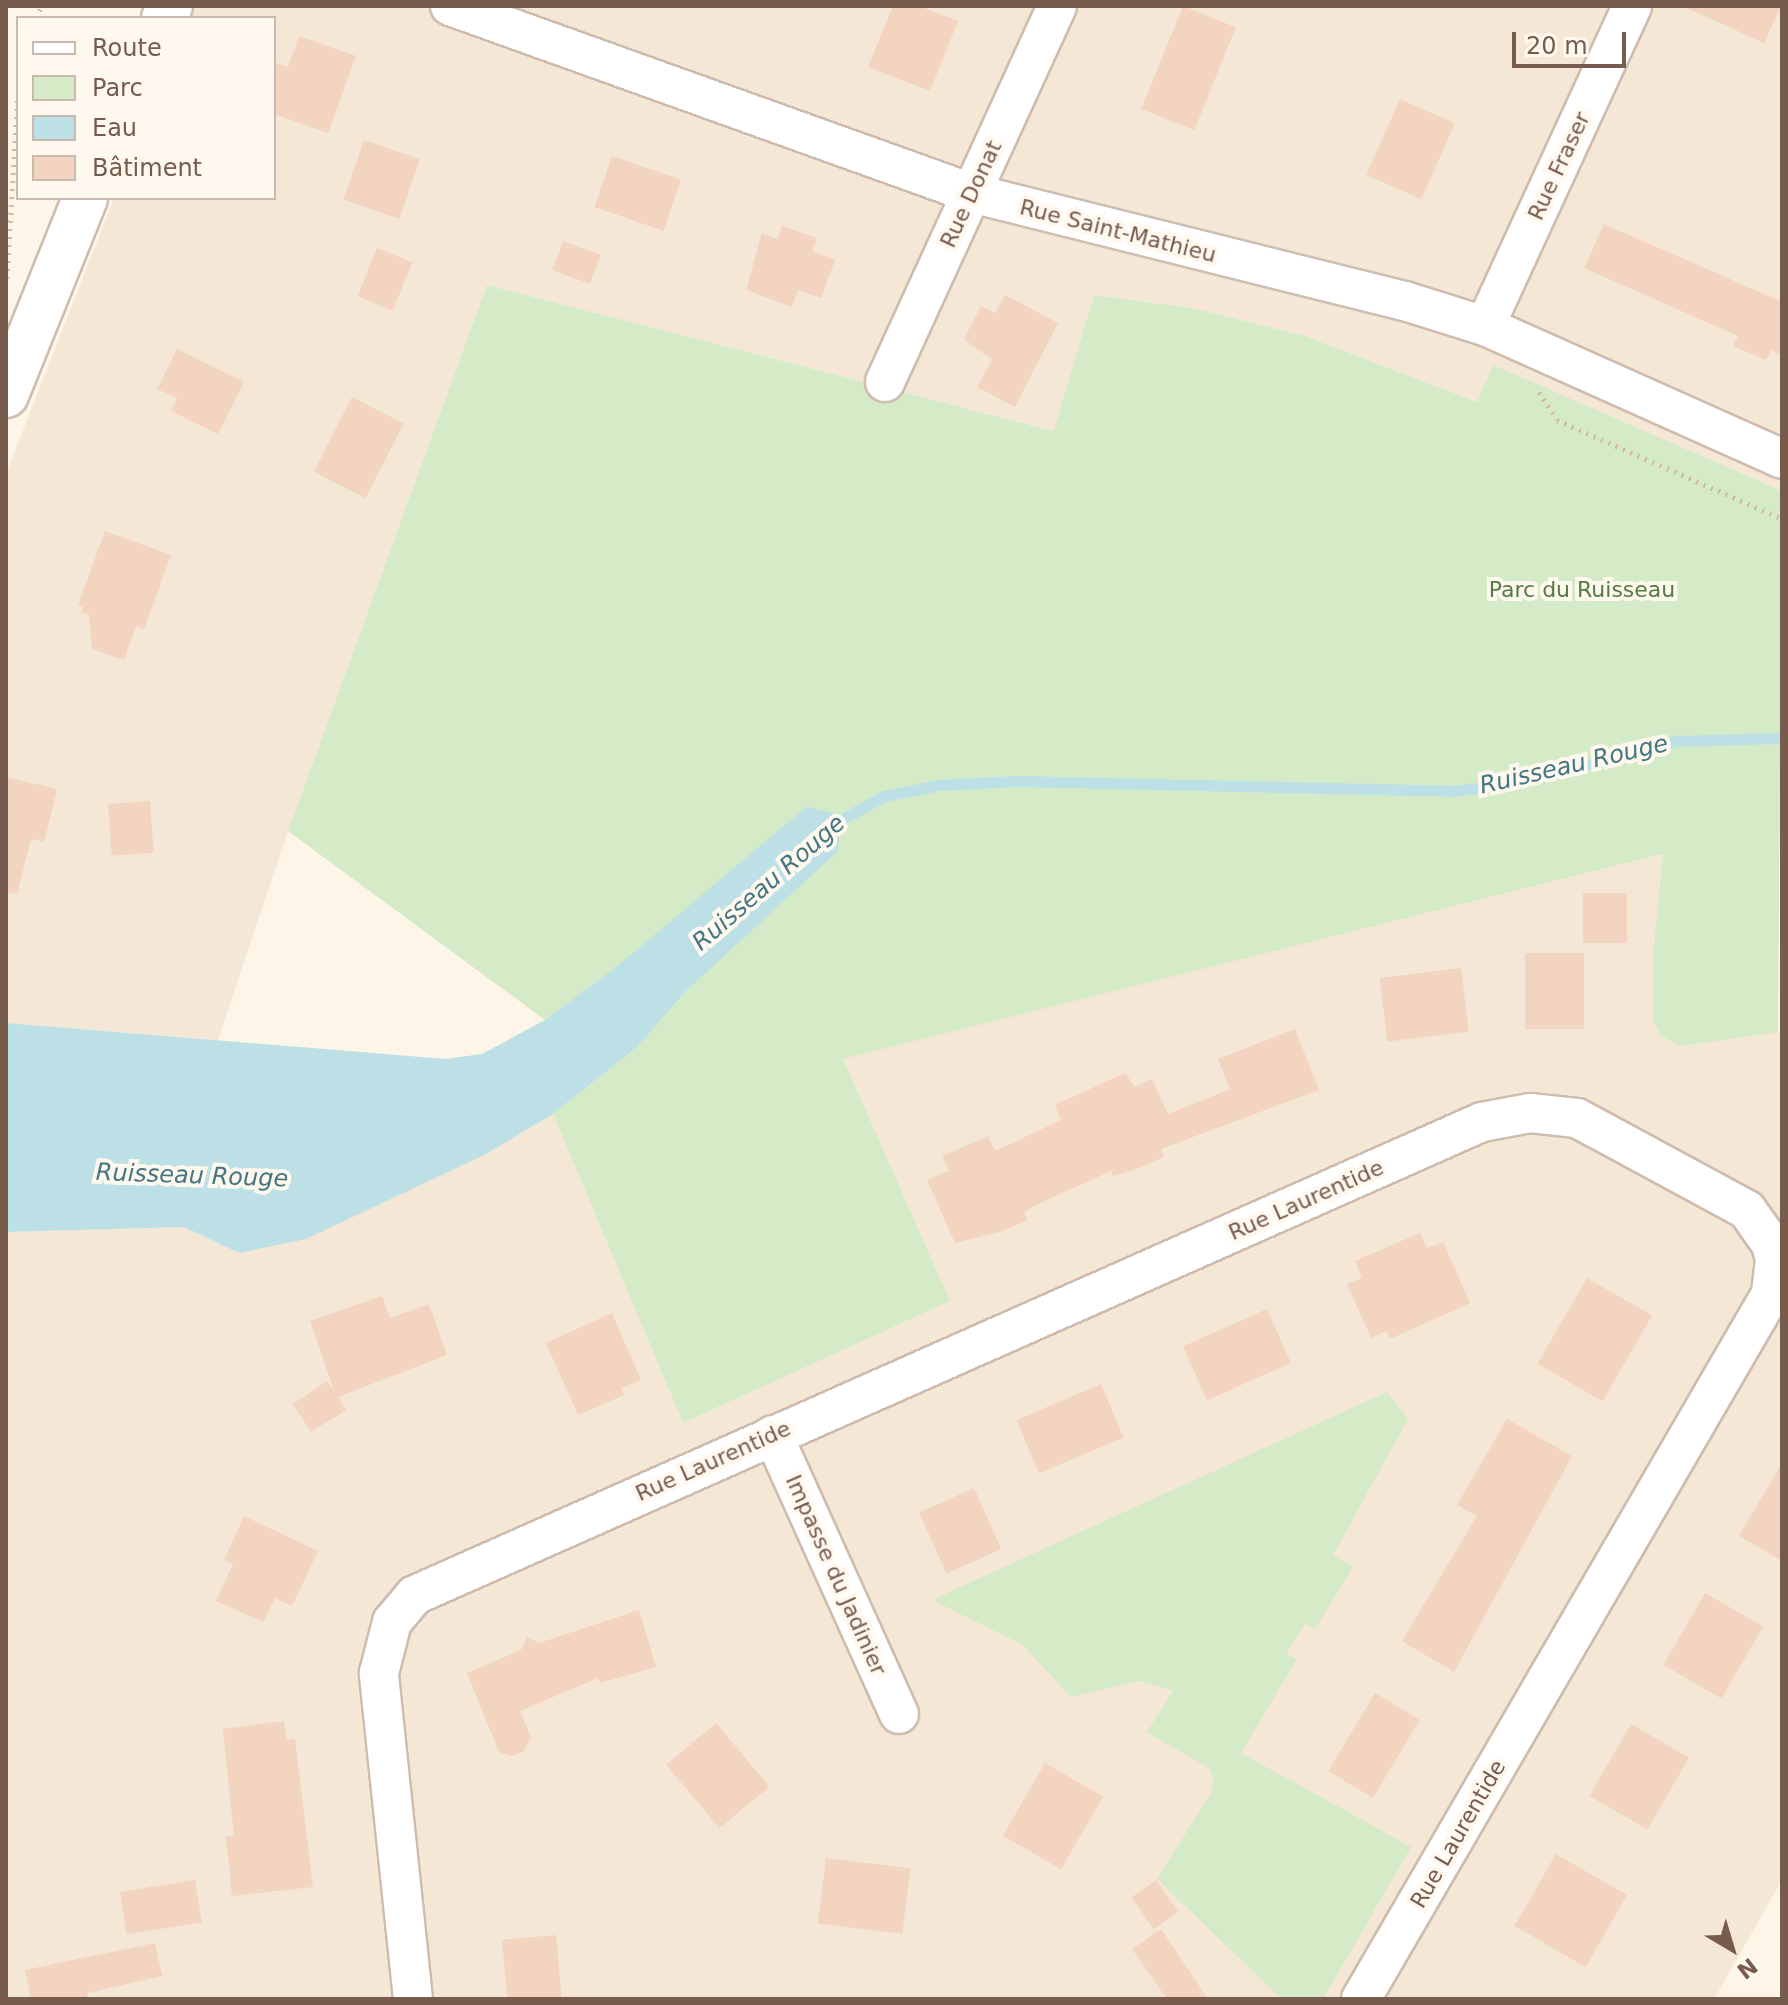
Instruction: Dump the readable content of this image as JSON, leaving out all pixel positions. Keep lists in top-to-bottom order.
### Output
{
  "streets": {
    "street": [
      "Rue Fraser",
      "Rue Donat",
      "Rue Saint-Mathieu",
      "Rue Laurentide",
      "Impasse du Jadinier"
    ]
  },
  "crossings": [
    ["Rue Fraser", "Rue Saint-Mathieu"],
    ["Rue Donat", "Rue Saint-Mathieu"],
    ["Rue Laurentide", "Impasse du Jadinier"]
  ],
  "water": ["Ruisseau Rouge"],
  "parks": ["Parc du Ruisseau"],
  "legend": [
    "Route",
    "Parc",
    "Eau",
    "Bâtiment"
  ],
  "scale_bar": "20 m",
  "north": "bottom right"
}
